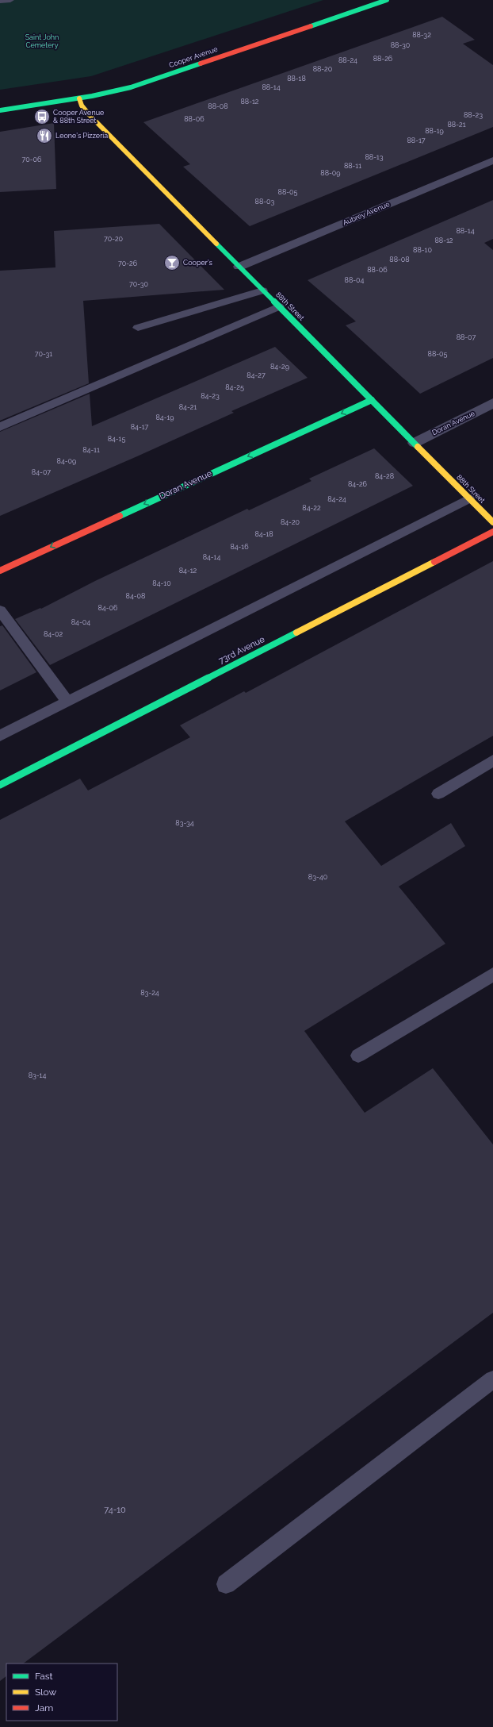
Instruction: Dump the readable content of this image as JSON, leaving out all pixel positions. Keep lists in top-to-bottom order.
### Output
{
  "streets": {
    "street": [
      "Cooper Avenue",
      "Aubrey Avenue",
      "88th Street",
      "Doran Avenue",
      "73rd Avenue"
    ]
  },
  "crossings": [
    ["Cooper Avenue", "88th Street"],
    ["Aubrey Avenue", "88th Street"],
    ["88th Street", "Doran Avenue"]
  ],
  "one_way": ["Doran Avenue"],
  "parks": ["Saint John Cemetery"],
  "places": {
    "bus stop": ["Cooper Avenue & 88th Street"],
    "restaurant": ["Leone's Pizzeria"],
    "bar": ["Cooper's"]
  },
  "house_numbers": [
    "88-32",
    "88-30",
    "88-26",
    "88-24",
    "88-20",
    "88-18",
    "88-14",
    "88-12",
    "88-08",
    "88-23",
    "88-06",
    "88-21",
    "88-19",
    "88-17",
    "88-13",
    "70-06",
    "88-11",
    "88-09",
    "88-05",
    "88-03",
    "88-14",
    "70-20",
    "88-12",
    "88-10",
    "88-08",
    "70-26",
    "88-06",
    "88-04",
    "70-30",
    "88-07",
    "70-31",
    "88-05",
    "84-29",
    "84-27",
    "84-25",
    "84-23",
    "84-21",
    "84-19",
    "84-17",
    "84-15",
    "84-11",
    "84-09",
    "84-07",
    "84-28",
    "84-26",
    "84-24",
    "84-22",
    "84-20",
    "84-18",
    "84-16",
    "84-14",
    "84-12",
    "84-10",
    "84-08",
    "84-06",
    "84-04",
    "84-02",
    "83-34",
    "83-40",
    "83-24",
    "83-14",
    "74-10"
  ],
  "legend": ["Fast", "Slow", "Jam"]
}
